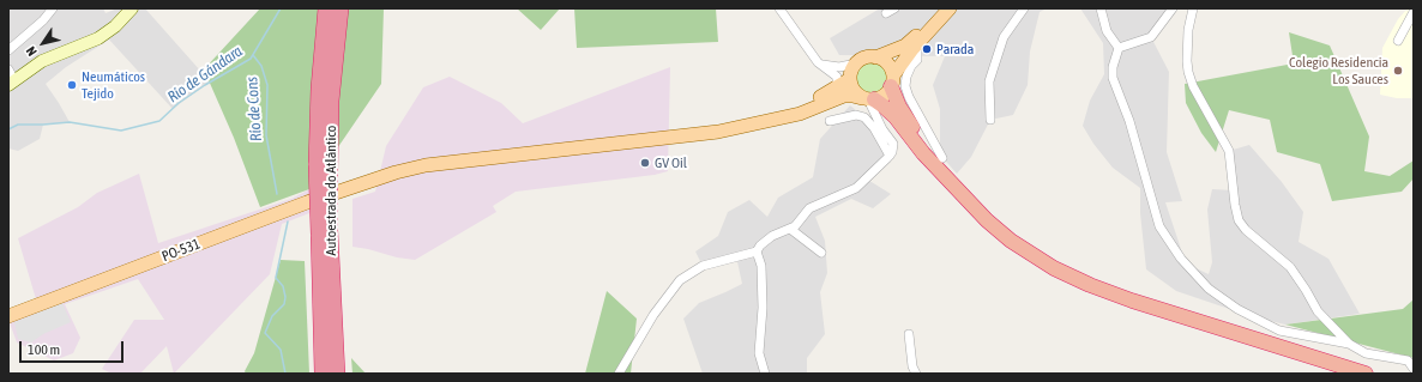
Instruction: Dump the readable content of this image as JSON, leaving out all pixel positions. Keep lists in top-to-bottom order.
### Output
{
  "streets": {
    "highway": ["Autoestrada do Atlántico"],
    "main road": ["PO-531"]
  },
  "water": ["Río de Gándara", "Río de Cons"],
  "places": [
    "Parada",
    "Colegio Residencia Los Sauces",
    "Neumáticos Tejido",
    "GV Oil"
  ],
  "scale_bar": "100 m",
  "north": "bottom left"
}
